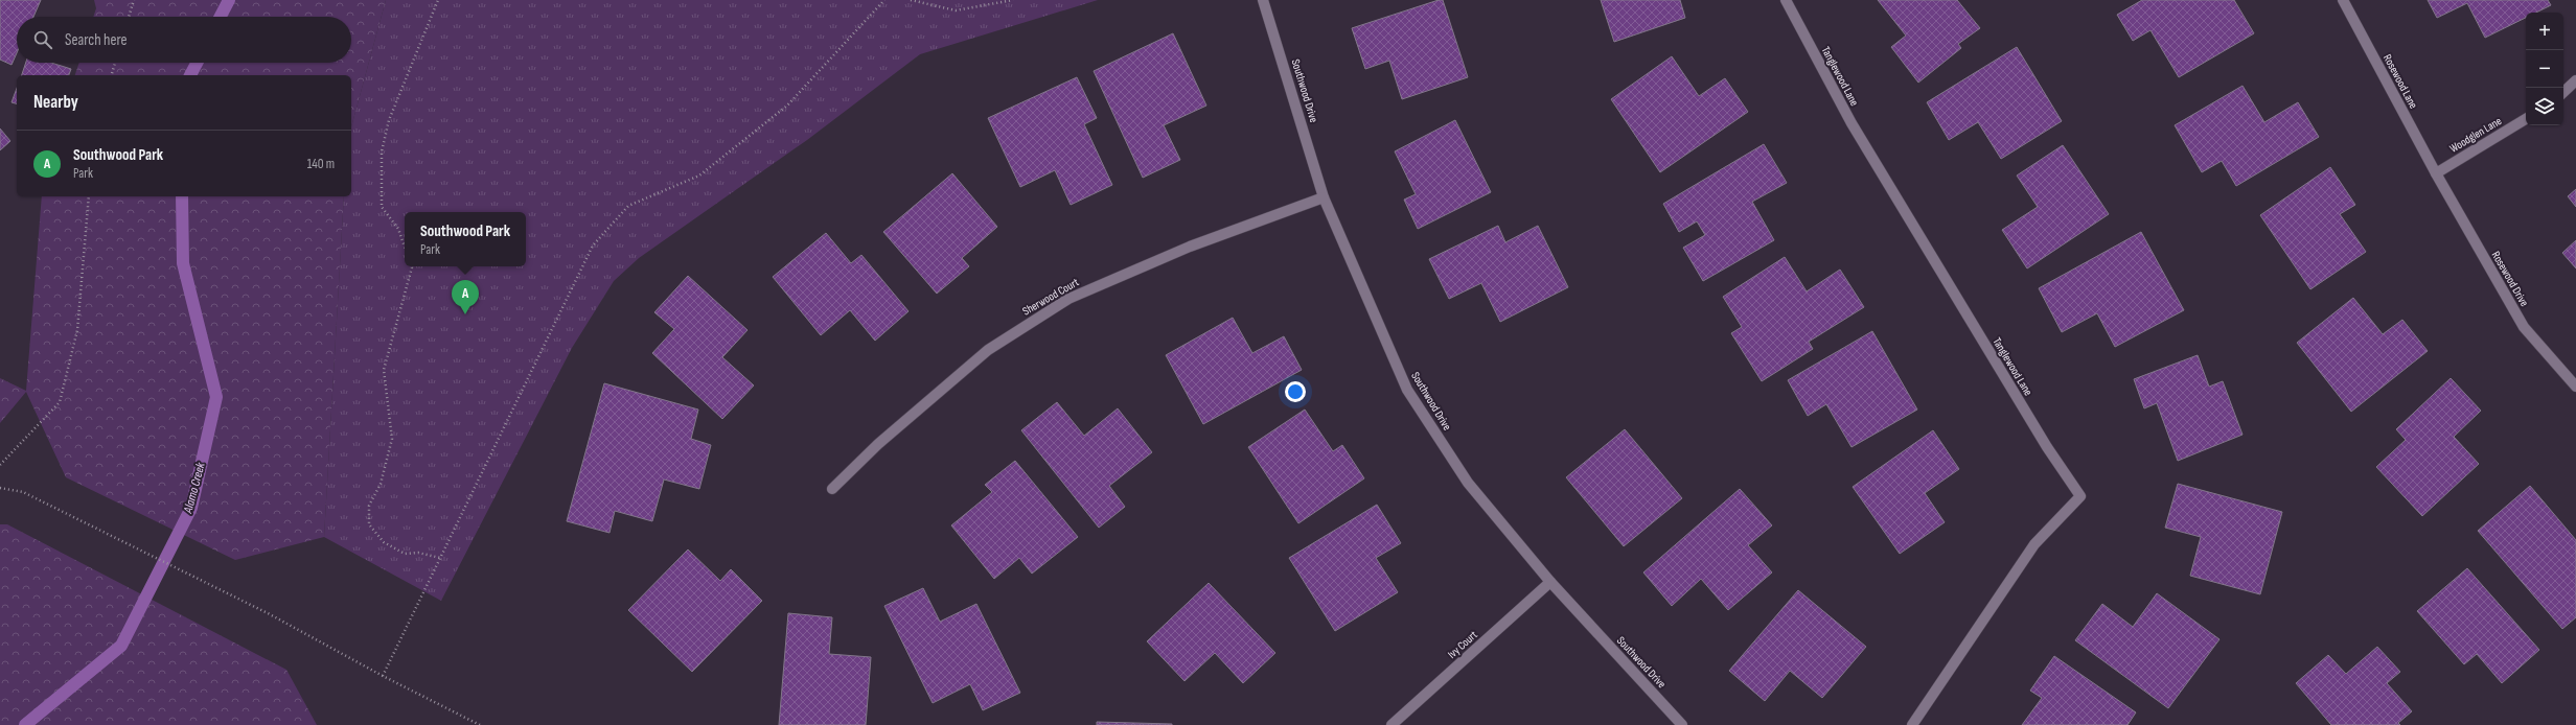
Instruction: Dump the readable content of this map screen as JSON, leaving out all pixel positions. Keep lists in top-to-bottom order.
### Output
{
  "streets": {
    "street": [
      "Tanglewood Lane",
      "Rosewood Lane",
      "Southwood Drive",
      "Woodglen Lane",
      "Rosewood Drive",
      "Sherwood Court",
      "Ivy Court"
    ]
  },
  "crossings": [
    ["Rosewood Lane", "Woodglen Lane"],
    ["Rosewood Lane", "Rosewood Drive"],
    ["Southwood Drive", "Sherwood Court"],
    ["Southwood Drive", "Ivy Court"],
    ["Woodglen Lane", "Rosewood Drive"]
  ],
  "water": ["Alamo Creek"],
  "page": {
    "map_buttons": ["+", "−"],
    "search": "Search here",
    "heading": "Nearby",
    "list": [
      {
        "mark": "A",
        "name": "Southwood Park",
        "note": "Park",
        "value": "140 m"
      }
    ],
    "popup": ["Southwood Park", "Park"],
    "pins": "A"
  }
}
